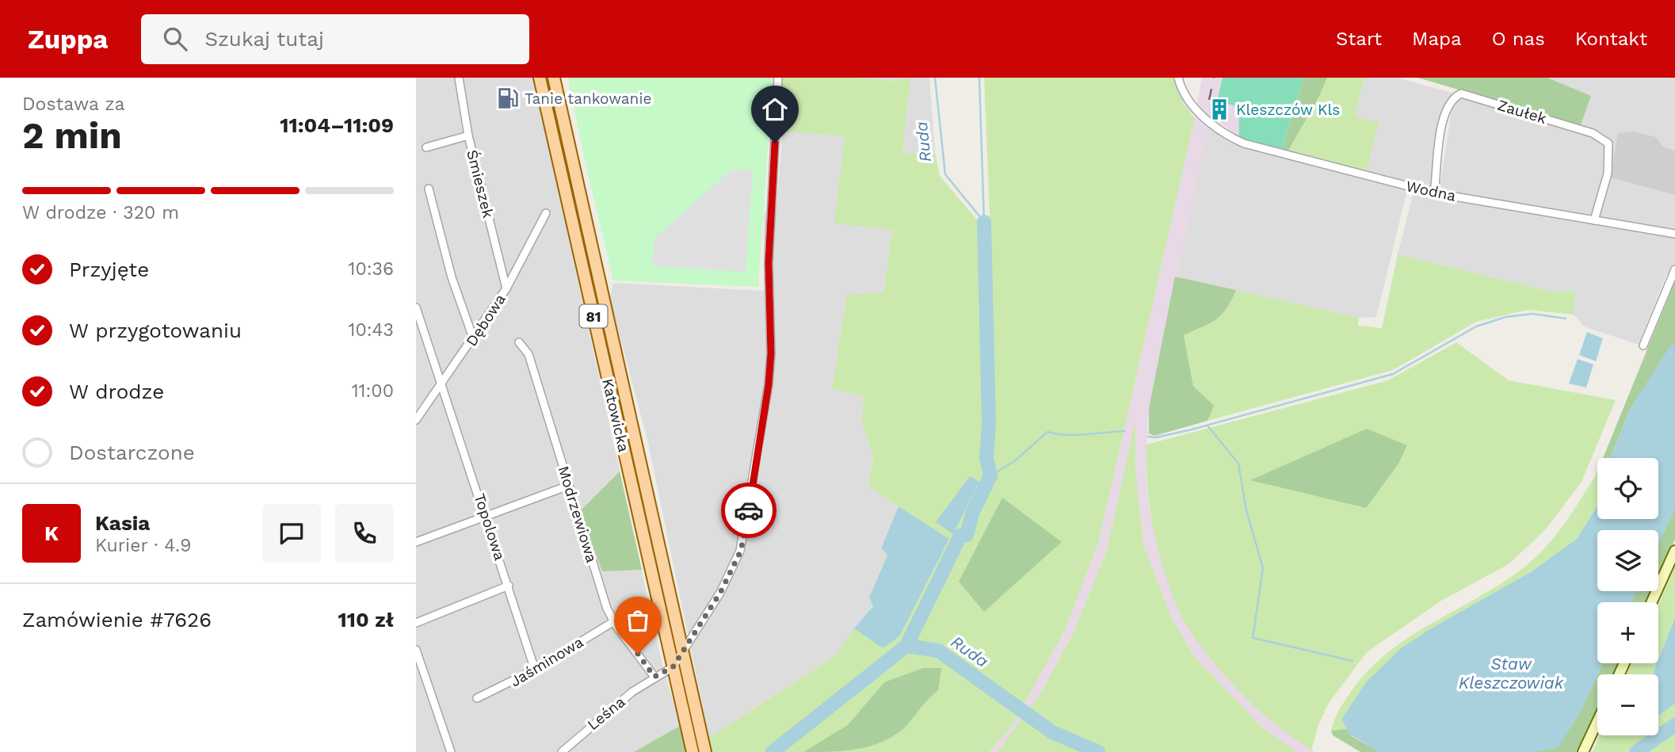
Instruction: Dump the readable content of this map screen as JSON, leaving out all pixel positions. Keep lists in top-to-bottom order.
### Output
{
  "streets": {
    "main road": ["81", "Katowicka"],
    "street": [
      "Zaułek",
      "Śmieszek",
      "Wodna",
      "Dębowa",
      "Modrzewiowa",
      "Topolowa",
      "Jaśminowa",
      "Leśna"
    ]
  },
  "crossings": [
    ["Zaułek", "Wodna"],
    ["Śmieszek", "Dębowa"],
    ["Dębowa", "Topolowa"],
    ["Katowicka", "Leśna"],
    ["Modrzewiowa", "Jaśminowa"],
    ["Modrzewiowa", "Leśna"],
    ["Topolowa", "Jaśminowa"]
  ],
  "water": ["Ruda", "Staw Kleszczowiak"],
  "places": {
    "fuel station": ["Tanie tankowanie"],
    "building": ["Kleszczów Kls"]
  },
  "page": {
    "header": "Zuppa",
    "search": "Szukaj tutaj",
    "nav": [
      "Start",
      "Mapa",
      "O nas",
      "Kontakt"
    ],
    "heading": ["2 min", "Dostawa za", "11:04–11:09"],
    "panel": [
      "Kasia",
      "Kurier · 4.9",
      "Zamówienie #7626",
      "110 zł"
    ],
    "bar": "W drodze · 320 m",
    "list": [
      ["Przyjęte", "10:36"],
      ["W przygotowaniu", "10:43"],
      ["W drodze", "11:00"],
      "Dostarczone"
    ],
    "map_buttons": ["+", "−"],
    "round": "K"
  }
}
